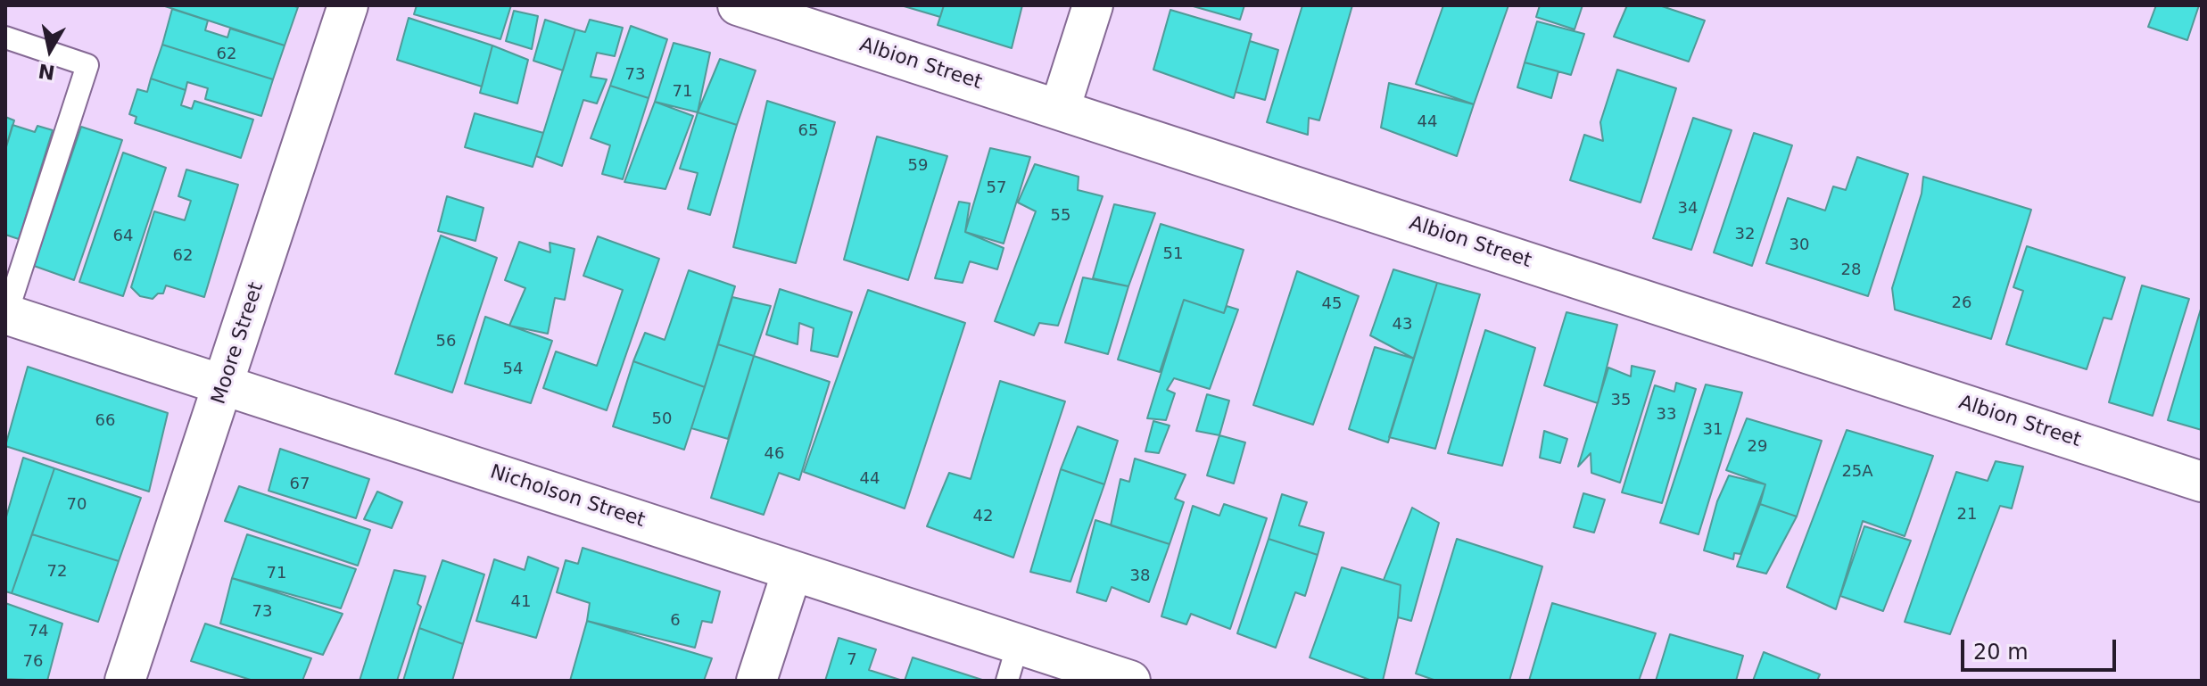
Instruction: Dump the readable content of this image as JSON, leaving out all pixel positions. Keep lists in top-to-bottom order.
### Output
{
  "streets": {
    "street": ["Albion Street", "Moore Street", "Nicholson Street"]
  },
  "crossings": [
    ["Moore Street", "Nicholson Street"]
  ],
  "house_numbers": [
    "62",
    "73",
    "71",
    "44",
    "65",
    "59",
    "57",
    "34",
    "55",
    "32",
    "64",
    "30",
    "51",
    "62",
    "28",
    "26",
    "45",
    "43",
    "56",
    "54",
    "35",
    "33",
    "50",
    "66",
    "31",
    "29",
    "46",
    "25A",
    "44",
    "67",
    "70",
    "21",
    "42",
    "72",
    "71",
    "38",
    "41",
    "73",
    "6",
    "74",
    "7",
    "76"
  ],
  "scale_bar": "20 m",
  "north": "bottom"
}
